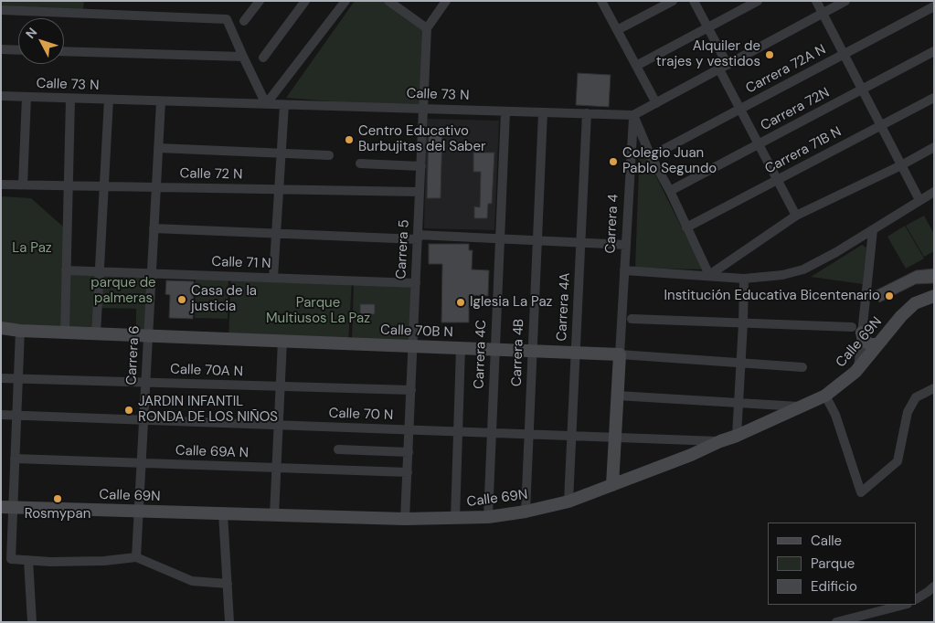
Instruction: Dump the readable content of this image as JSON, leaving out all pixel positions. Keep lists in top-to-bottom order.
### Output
{
  "streets": {
    "street": [
      "Carrera 72A N",
      "Calle 73 N",
      "Carrera 72N",
      "Carrera 71B N",
      "Calle 72 N",
      "Carrera 4",
      "Carrera 5",
      "Calle 71 N",
      "Carrera 4A",
      "Calle 70B N",
      "Calle 69N",
      "Carrera 4B",
      "Carrera 4C",
      "Carrera 6",
      "Calle 70A N",
      "Calle 70 N",
      "Calle 69A N"
    ]
  },
  "crossings": [
    ["Calle 73 N", "Carrera 4"],
    ["Calle 73 N", "Carrera 5"],
    ["Calle 73 N", "Carrera 4A"],
    ["Calle 73 N", "Carrera 4B"],
    ["Calle 73 N", "Carrera 4C"],
    ["Calle 73 N", "Carrera 6"],
    ["Calle 72 N", "Carrera 5"],
    ["Calle 72 N", "Carrera 6"],
    ["Carrera 4", "Calle 70B N"],
    ["Carrera 4", "Calle 69N"],
    ["Carrera 4", "Calle 70 N"],
    ["Carrera 5", "Calle 71 N"],
    ["Carrera 5", "Calle 70B N"],
    ["Carrera 5", "Calle 69N"],
    ["Carrera 5", "Calle 70A N"],
    ["Carrera 5", "Calle 70 N"],
    ["Carrera 5", "Calle 69A N"],
    ["Calle 71 N", "Carrera 6"],
    ["Carrera 4A", "Calle 70B N"],
    ["Carrera 4A", "Calle 69N"],
    ["Carrera 4A", "Calle 70 N"],
    ["Calle 70B N", "Carrera 4B"],
    ["Calle 70B N", "Carrera 4C"],
    ["Calle 70B N", "Carrera 6"],
    ["Calle 69N", "Carrera 4B"],
    ["Calle 69N", "Carrera 4C"],
    ["Calle 69N", "Carrera 6"],
    ["Calle 69N", "Calle 70 N"],
    ["Carrera 4B", "Calle 70 N"],
    ["Carrera 4C", "Calle 70 N"],
    ["Carrera 6", "Calle 70A N"],
    ["Carrera 6", "Calle 70 N"],
    ["Carrera 6", "Calle 69A N"]
  ],
  "parks": ["La Paz", "parque de palmeras", "Parque Multiusos La Paz"],
  "places": [
    "Alquiler de trajes y vestidos",
    "Centro Educativo Burbujitas del Saber",
    "Colegio Juan Pablo Segundo",
    "Institución Educativa Bicentenario",
    "Casa de la justicia",
    "Iglesia La Paz",
    "JARDIN INFANTIL RONDA DE LOS NIÑOS",
    "Rosmypan"
  ],
  "legend": ["Calle", "Parque", "Edificio"],
  "north": "top left"
}
